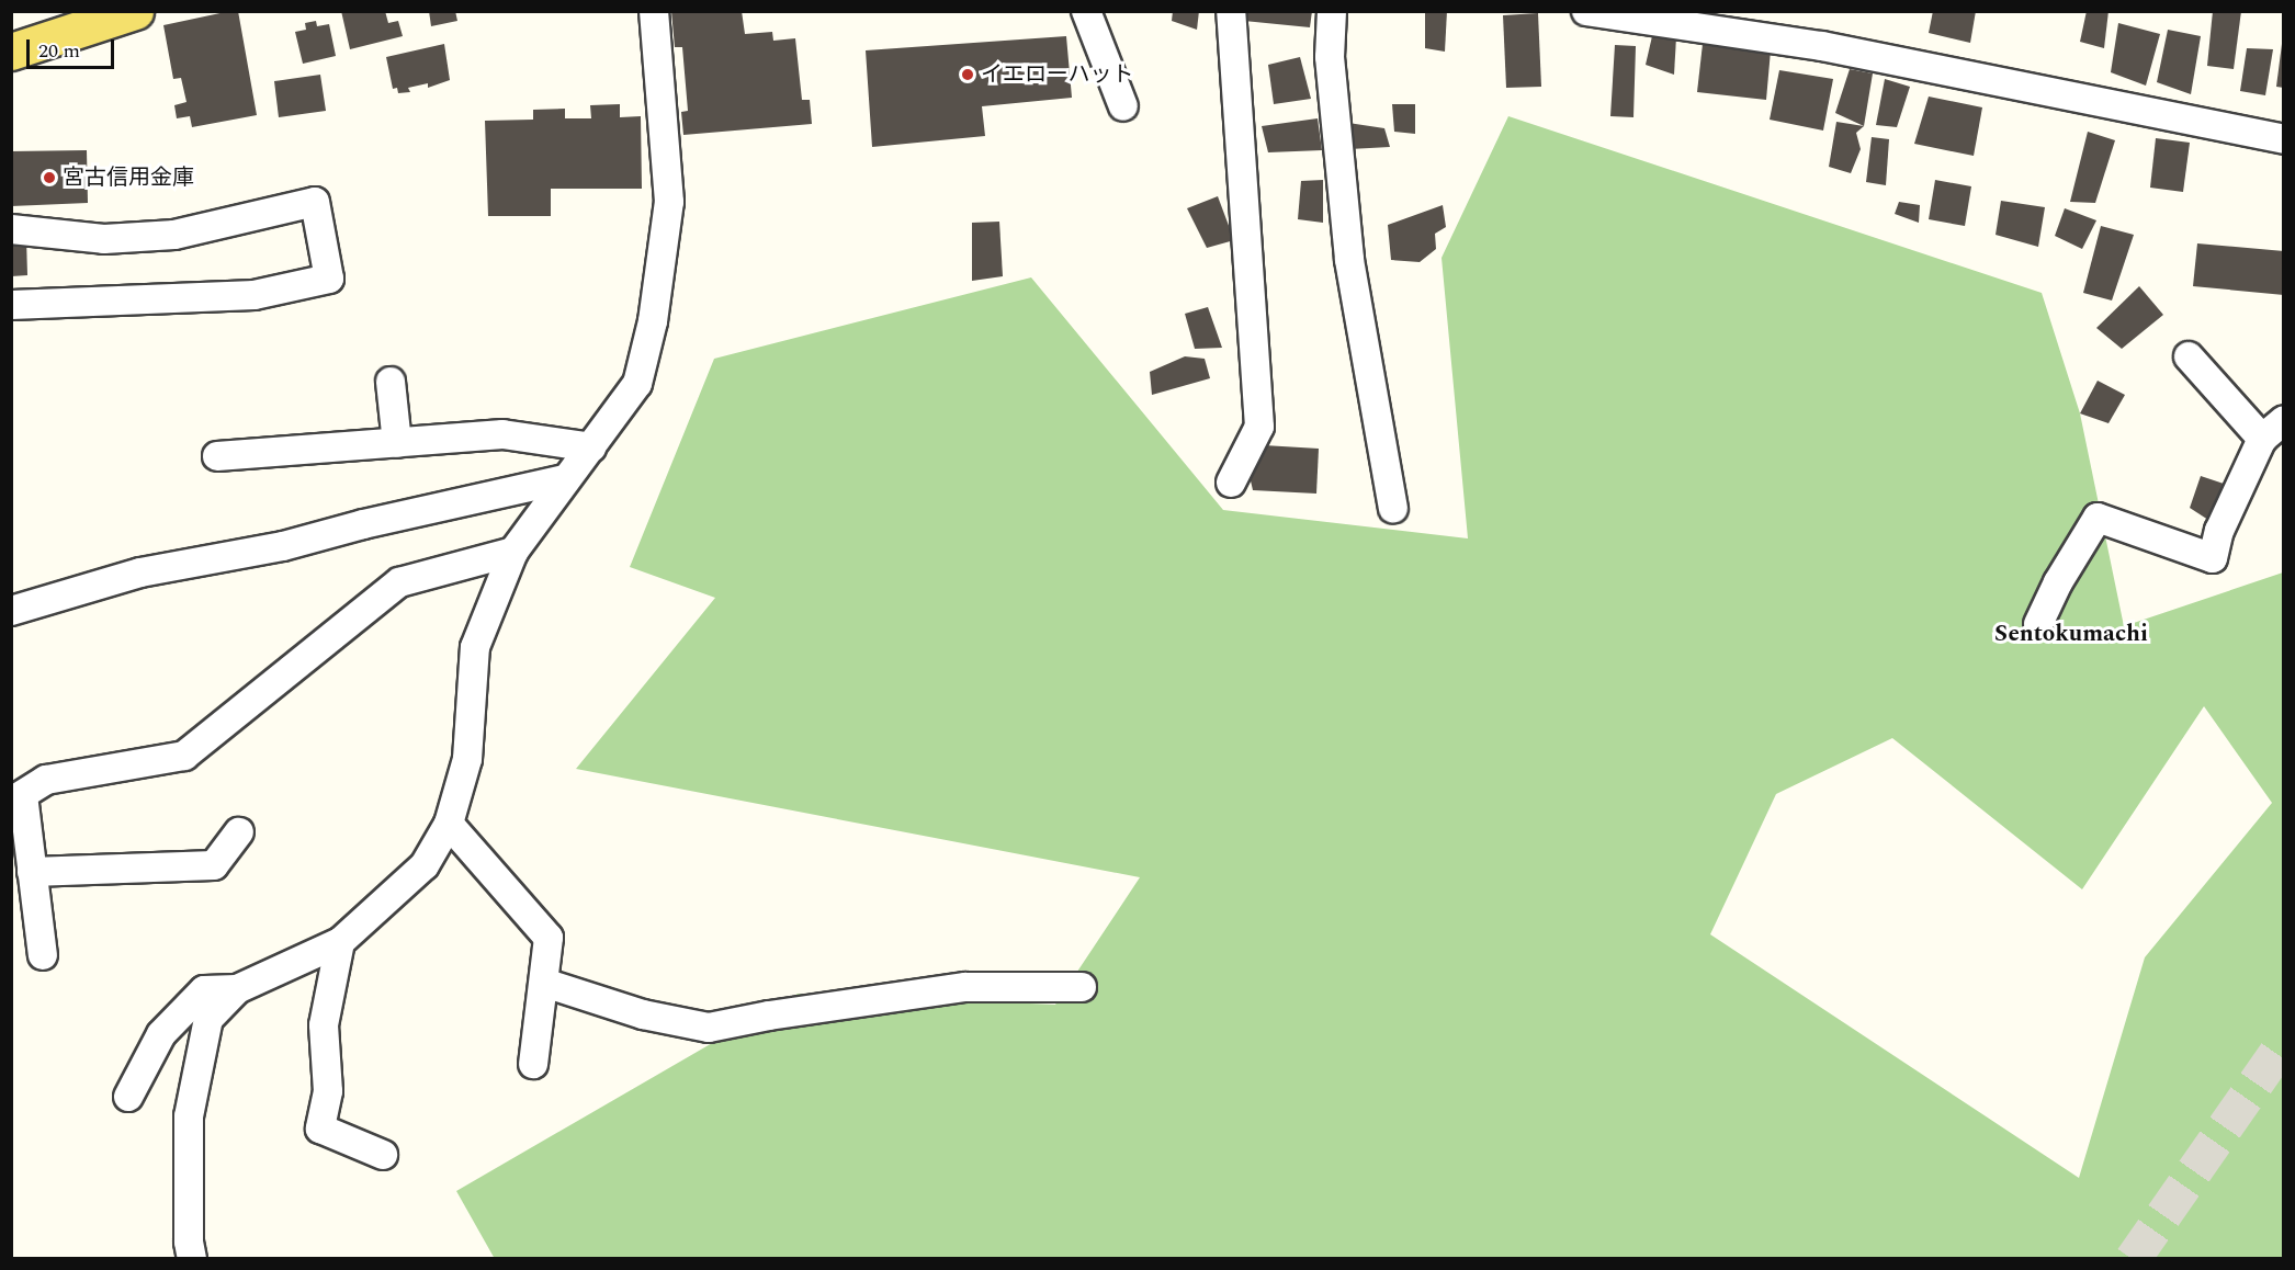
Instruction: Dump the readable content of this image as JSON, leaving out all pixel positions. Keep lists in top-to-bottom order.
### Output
{
  "districts": ["Sentokumachi"],
  "places": ["イエローハット", "宮古信用金庫"],
  "scale_bar": "20 m"
}
